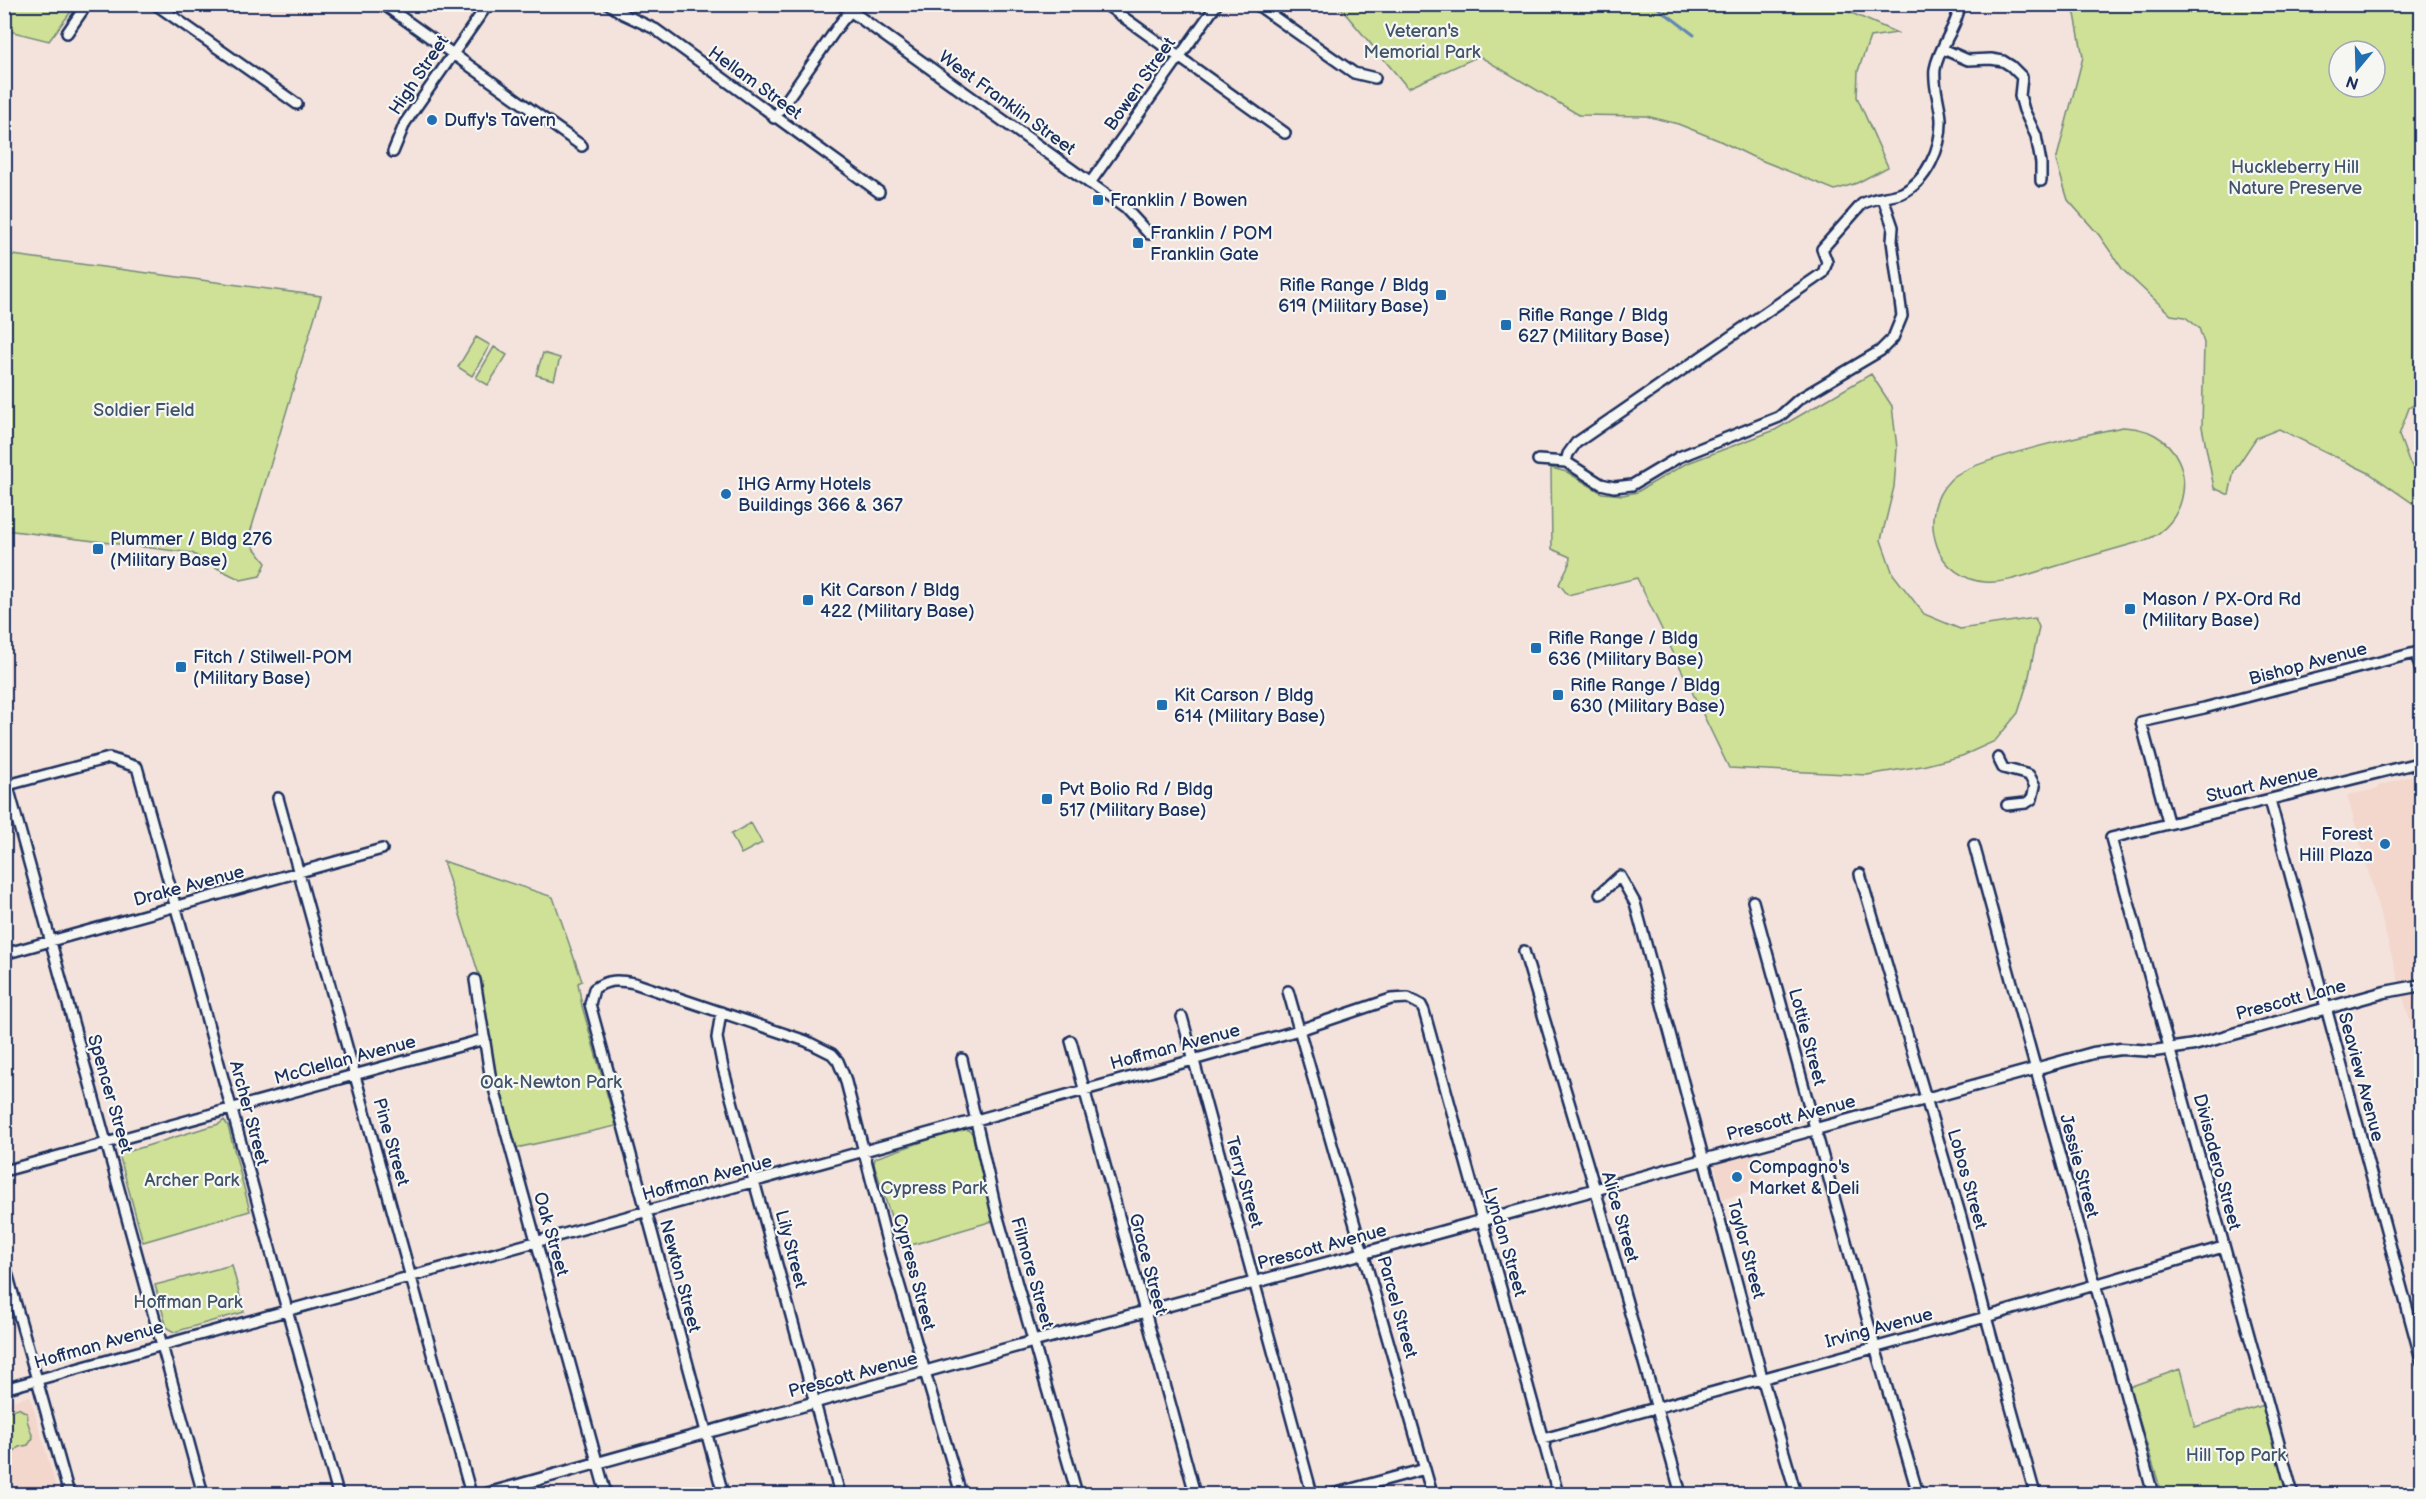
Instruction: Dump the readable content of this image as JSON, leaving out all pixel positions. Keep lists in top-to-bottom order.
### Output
{
  "streets": {
    "street": [
      "High Street",
      "Hellam Street",
      "Bowen Street",
      "West Franklin Street",
      "Bishop Avenue",
      "Stuart Avenue",
      "Drake Avenue",
      "Prescott Lane",
      "Lottie Street",
      "Hoffman Avenue",
      "McClellan Avenue",
      "Seaview Avenue",
      "Spencer Street",
      "Archer Street",
      "Prescott Avenue",
      "Pine Street",
      "Divisadero Street",
      "Jessie Street",
      "Lobos Street",
      "Terry Street",
      "Alice Street",
      "Oak Street",
      "Lyndon Street",
      "Lily Street",
      "Taylor Street",
      "Grace Street",
      "Cypress Street",
      "Filmore Street",
      "Newton Street",
      "Parcel Street",
      "Irving Avenue"
    ]
  },
  "crossings": [
    ["Bowen Street", "West Franklin Street"],
    ["Bishop Avenue", "Stuart Avenue"],
    ["Stuart Avenue", "Seaview Avenue"],
    ["Stuart Avenue", "Divisadero Street"],
    ["Drake Avenue", "Spencer Street"],
    ["Drake Avenue", "Archer Street"],
    ["Drake Avenue", "Pine Street"],
    ["Prescott Lane", "Seaview Avenue"],
    ["Prescott Lane", "Prescott Avenue"],
    ["Prescott Lane", "Divisadero Street"],
    ["Lottie Street", "Prescott Avenue"],
    ["Lottie Street", "Irving Avenue"],
    ["Hoffman Avenue", "Spencer Street"],
    ["Hoffman Avenue", "Archer Street"],
    ["Hoffman Avenue", "Pine Street"],
    ["Hoffman Avenue", "Terry Street"],
    ["Hoffman Avenue", "Oak Street"],
    ["Hoffman Avenue", "Lyndon Street"],
    ["Hoffman Avenue", "Lily Street"],
    ["Hoffman Avenue", "Grace Street"],
    ["Hoffman Avenue", "Cypress Street"],
    ["Hoffman Avenue", "Filmore Street"],
    ["Hoffman Avenue", "Newton Street"],
    ["Hoffman Avenue", "Parcel Street"],
    ["McClellan Avenue", "Spencer Street"],
    ["McClellan Avenue", "Archer Street"],
    ["McClellan Avenue", "Pine Street"],
    ["McClellan Avenue", "Oak Street"],
    ["Spencer Street", "Archer Street"],
    ["Prescott Avenue", "Divisadero Street"],
    ["Prescott Avenue", "Jessie Street"],
    ["Prescott Avenue", "Lobos Street"],
    ["Prescott Avenue", "Terry Street"],
    ["Prescott Avenue", "Alice Street"],
    ["Prescott Avenue", "Oak Street"],
    ["Prescott Avenue", "Lyndon Street"],
    ["Prescott Avenue", "Lily Street"],
    ["Prescott Avenue", "Taylor Street"],
    ["Prescott Avenue", "Grace Street"],
    ["Prescott Avenue", "Cypress Street"],
    ["Prescott Avenue", "Filmore Street"],
    ["Prescott Avenue", "Newton Street"],
    ["Prescott Avenue", "Parcel Street"],
    ["Divisadero Street", "Irving Avenue"],
    ["Jessie Street", "Irving Avenue"],
    ["Lobos Street", "Irving Avenue"],
    ["Alice Street", "Irving Avenue"],
    ["Lyndon Street", "Irving Avenue"],
    ["Lily Street", "Cypress Street"],
    ["Lily Street", "Newton Street"],
    ["Taylor Street", "Irving Avenue"],
    ["Cypress Street", "Newton Street"]
  ],
  "parks": [
    "Veteran's Memorial Park",
    "Huckleberry Hill Nature Preserve",
    "Soldier Field",
    "Oak-Newton Park",
    "Archer Park",
    "Cypress Park",
    "Hoffman Park",
    "Hill Top Park"
  ],
  "places": {
    "other": [
      "Duffy's Tavern",
      "IHG Army Hotels Buildings 366 & 367",
      "Forest Hill Plaza",
      "Compagno's Market & Deli"
    ],
    "transit": [
      "Franklin / Bowen",
      "Franklin / POM Franklin Gate",
      "Rifle Range / Bldg 619 (Military Base)",
      "Rifle Range / Bldg 627 (Military Base)",
      "Plummer / Bldg 276 (Military Base)",
      "Kit Carson / Bldg 422 (Military Base)",
      "Mason / PX-Ord Rd (Military Base)",
      "Rifle Range / Bldg 636 (Military Base)",
      "Fitch / Stilwell-POM (Military Base)",
      "Rifle Range / Bldg 630 (Military Base)",
      "Kit Carson / Bldg 614 (Military Base)",
      "Pvt Bolio Rd / Bldg 517 (Military Base)"
    ]
  },
  "north": "bottom"
}
